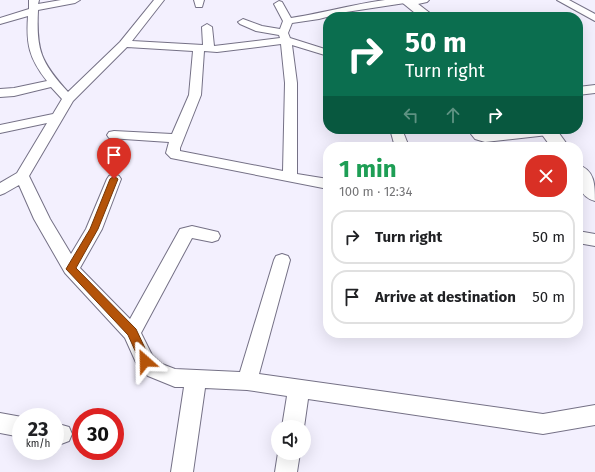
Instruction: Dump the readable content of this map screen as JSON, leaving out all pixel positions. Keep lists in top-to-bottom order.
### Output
{
  "page": {
    "turn": ["50 m", "Turn right"],
    "heading": ["1 min", "100 m · 12:34"],
    "list": [
      {
        "name": "Turn right",
        "value": "50 m"
      },
      {
        "name": "Arrive at destination",
        "value": "50 m"
      }
    ],
    "speed": "23 km/h",
    "limit": "30"
  }
}
